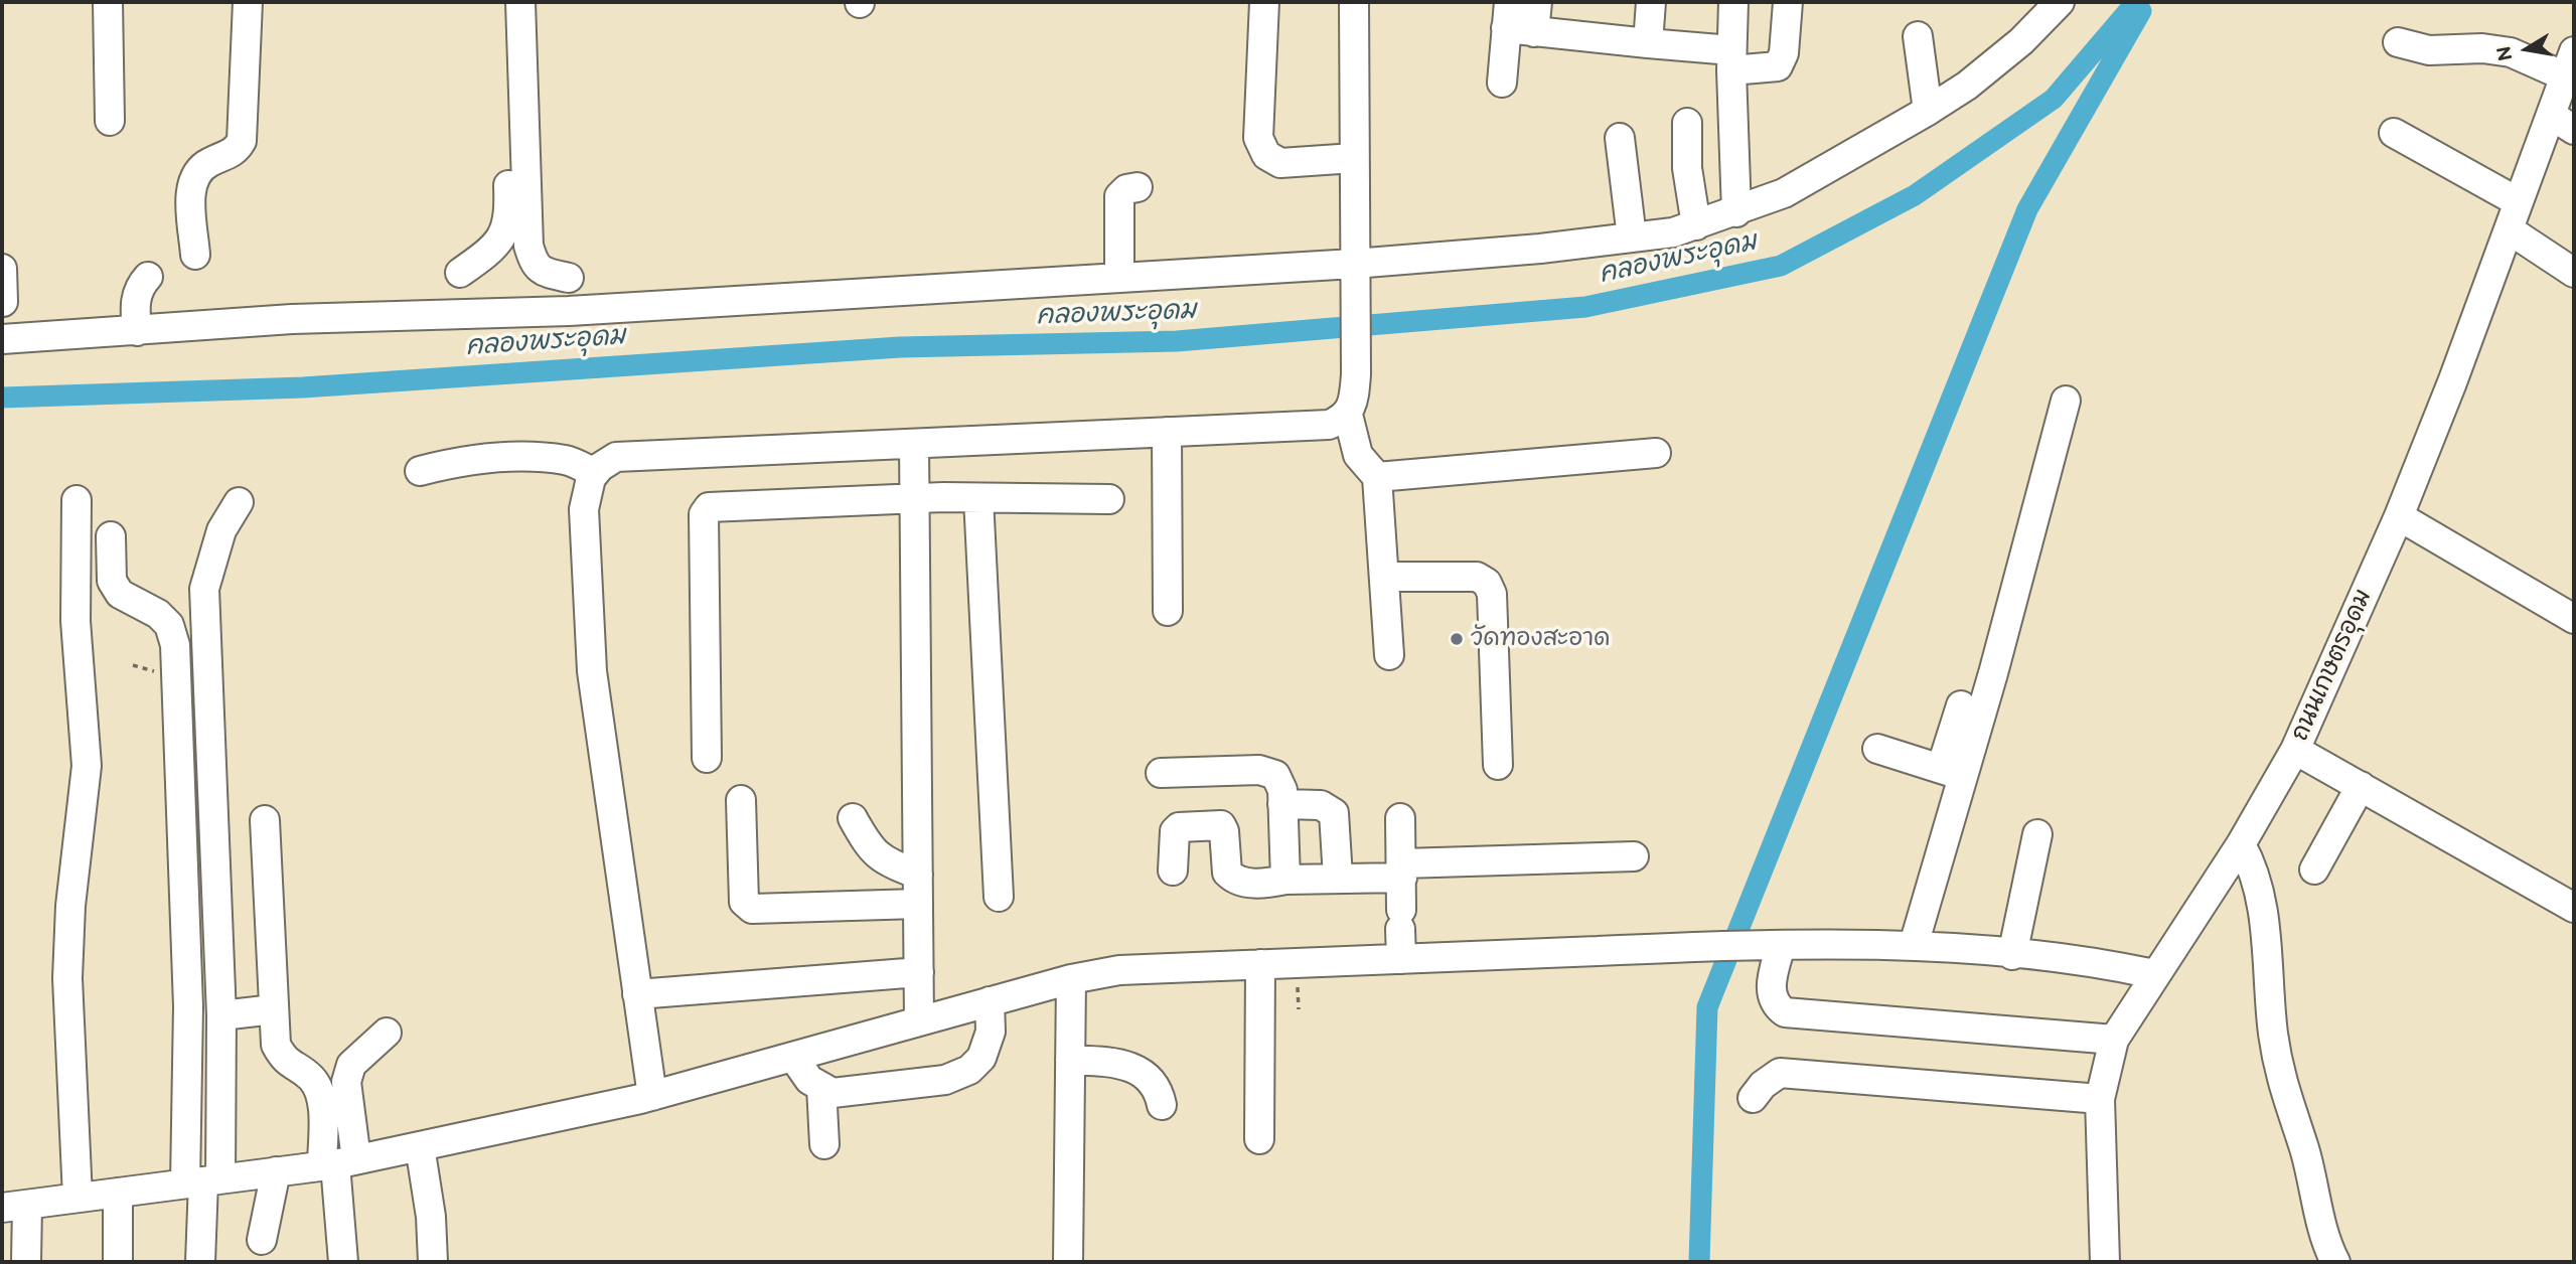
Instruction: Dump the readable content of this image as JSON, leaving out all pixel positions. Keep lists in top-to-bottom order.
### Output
{
  "streets": {
    "street": ["ถนนเกษตรอุดม"]
  },
  "water": ["คลองพระอุดม"],
  "places": ["วัดทองสะอาด"],
  "north": "left"
}
